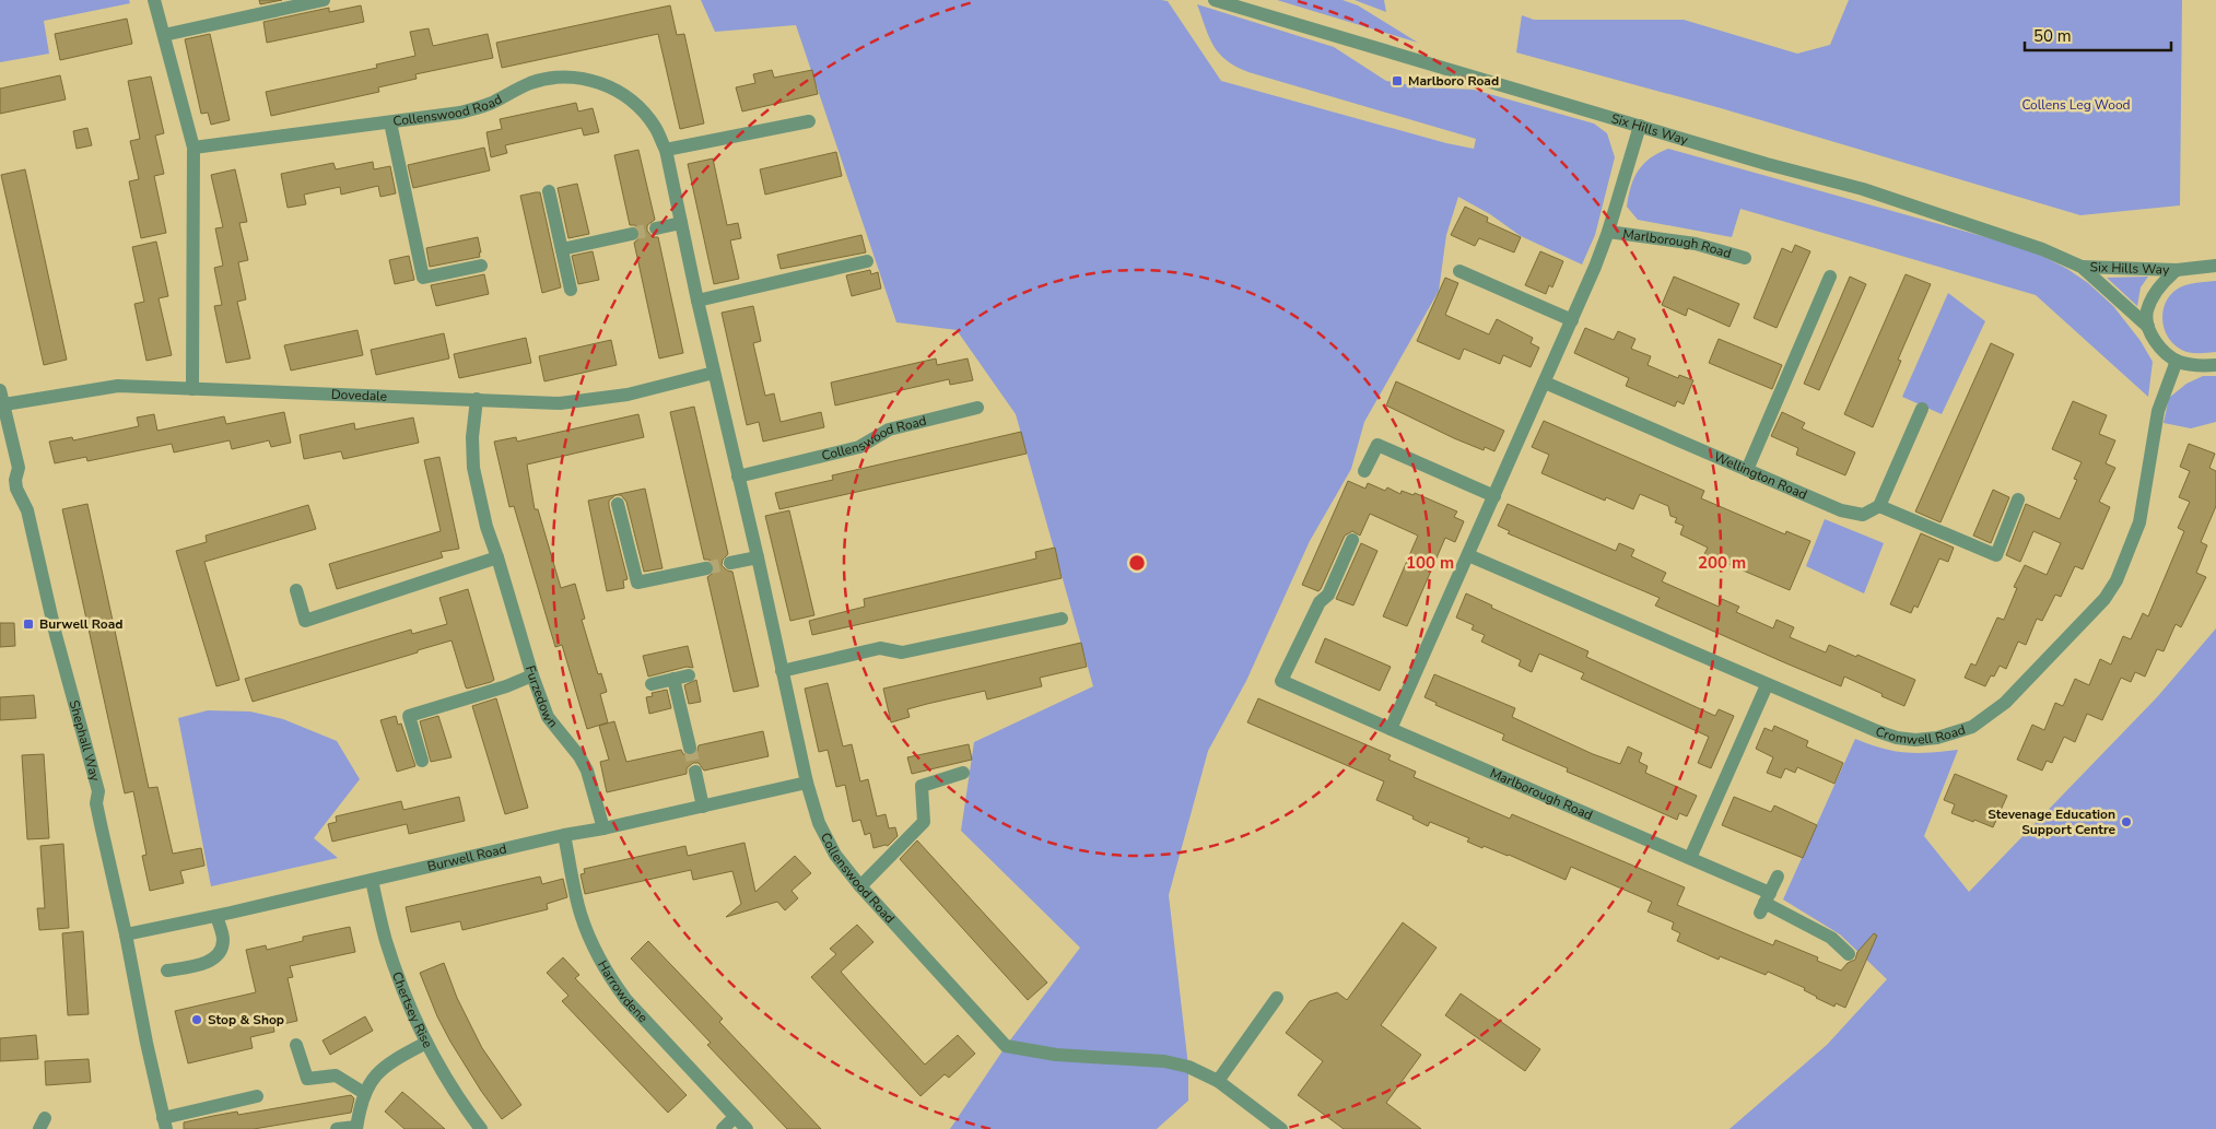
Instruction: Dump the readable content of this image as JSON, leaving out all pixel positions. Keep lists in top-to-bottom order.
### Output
{
  "streets": {
    "street": [
      "Collenswood Road",
      "Six Hills Way",
      "Marlborough Road",
      "Dovedale",
      "Wellington Road",
      "Furzedown",
      "Cromwell Road",
      "Shephall Way",
      "Burwell Road",
      "Harrowdene",
      "Chertsey Rise"
    ]
  },
  "crossings": [
    ["Collenswood Road", "Dovedale"],
    ["Collenswood Road", "Burwell Road"],
    ["Six Hills Way", "Marlborough Road"],
    ["Six Hills Way", "Cromwell Road"],
    ["Marlborough Road", "Wellington Road"],
    ["Marlborough Road", "Cromwell Road"],
    ["Dovedale", "Furzedown"],
    ["Dovedale", "Shephall Way"],
    ["Furzedown", "Burwell Road"],
    ["Shephall Way", "Burwell Road"],
    ["Burwell Road", "Harrowdene"],
    ["Burwell Road", "Chertsey Rise"]
  ],
  "parks": ["Collens Leg Wood"],
  "places": {
    "transit": ["Marlboro Road", "Burwell Road"],
    "other": ["Stevenage Education Support Centre", "Stop & Shop"]
  },
  "scale_bar": "50 m",
  "rings": ["100 m", "200 m"]
}
